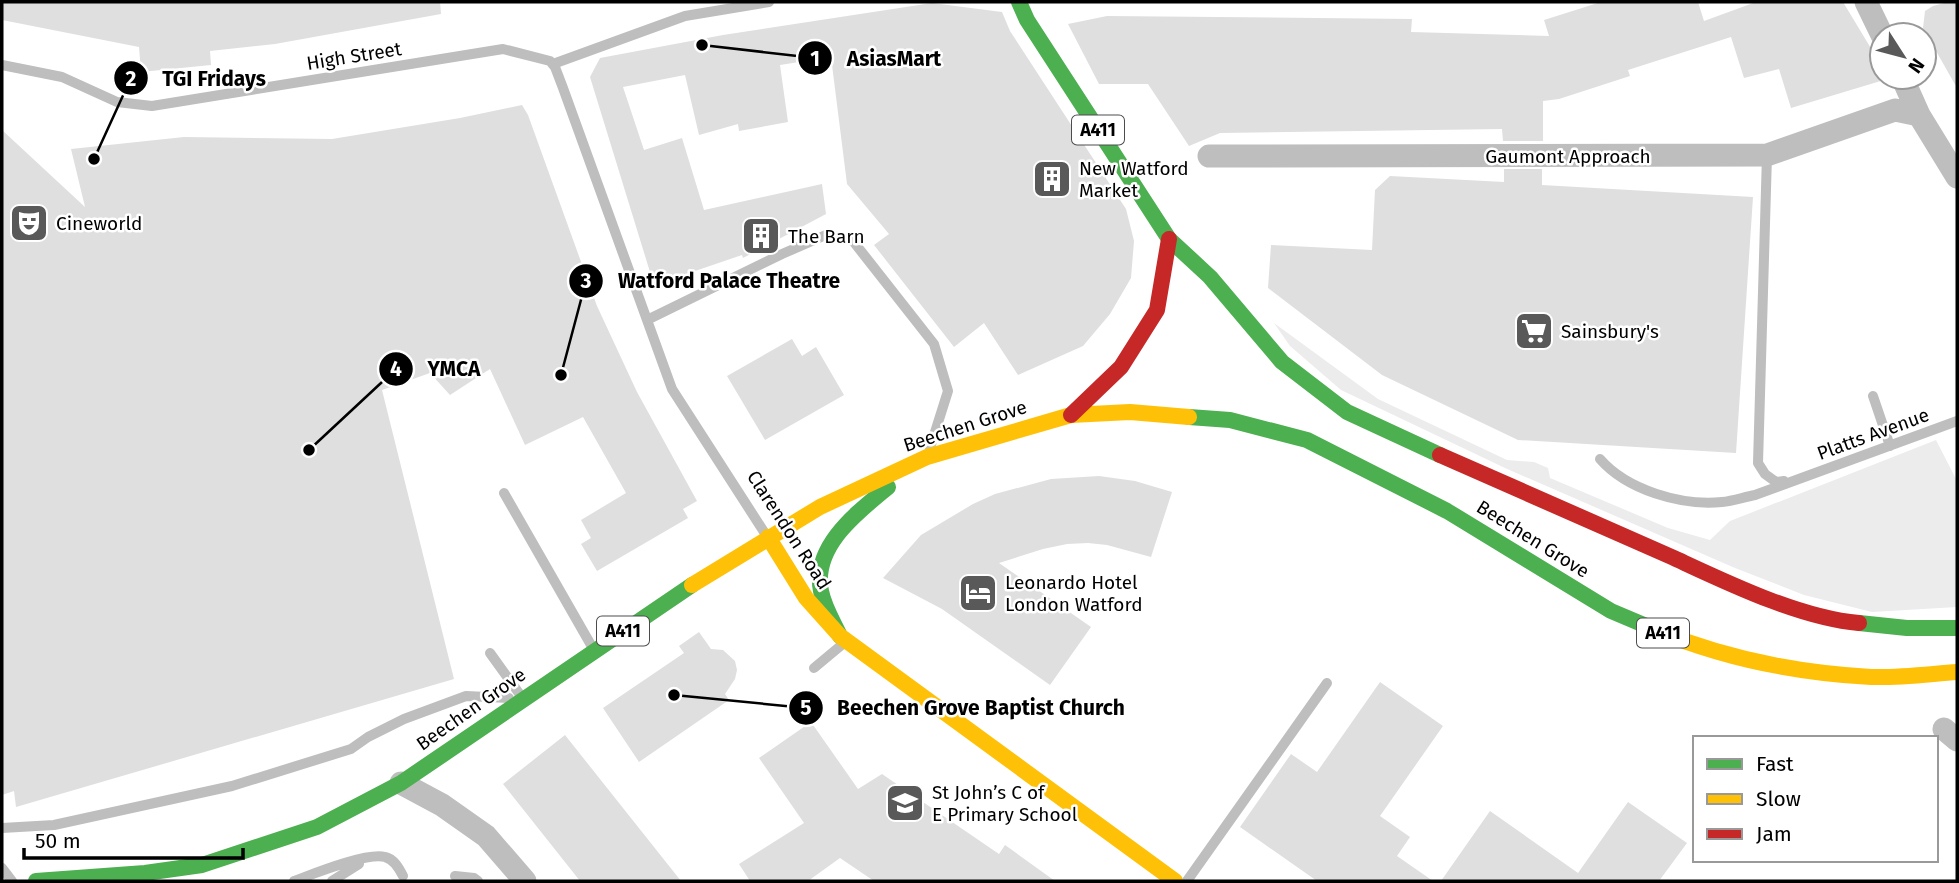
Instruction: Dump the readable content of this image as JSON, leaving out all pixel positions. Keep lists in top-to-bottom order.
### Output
{
  "streets": {
    "main road": ["A411", "Beechen Grove", "Clarendon Road"],
    "street": ["Gaumont Approach"],
    "lane": ["High Street", "Platts Avenue"]
  },
  "crossings": [
    ["High Street", "Clarendon Road"],
    ["A411", "Beechen Grove"],
    ["Beechen Grove", "Clarendon Road"]
  ],
  "places": {
    "other": [
      "AsiasMart",
      "TGI Fridays",
      "Watford Palace Theatre",
      "YMCA",
      "Beechen Grove Baptist Church"
    ],
    "building": ["New Watford Market", "The Barn"],
    "theatre": ["Cineworld"],
    "supermarket": ["Sainsbury's"],
    "hotel": ["Leonardo Hotel London Watford"],
    "school or university": ["St John’s C of E Primary School"]
  },
  "legend": ["Fast", "Slow", "Jam"],
  "scale_bar": "50 m",
  "north": "bottom right"
}
